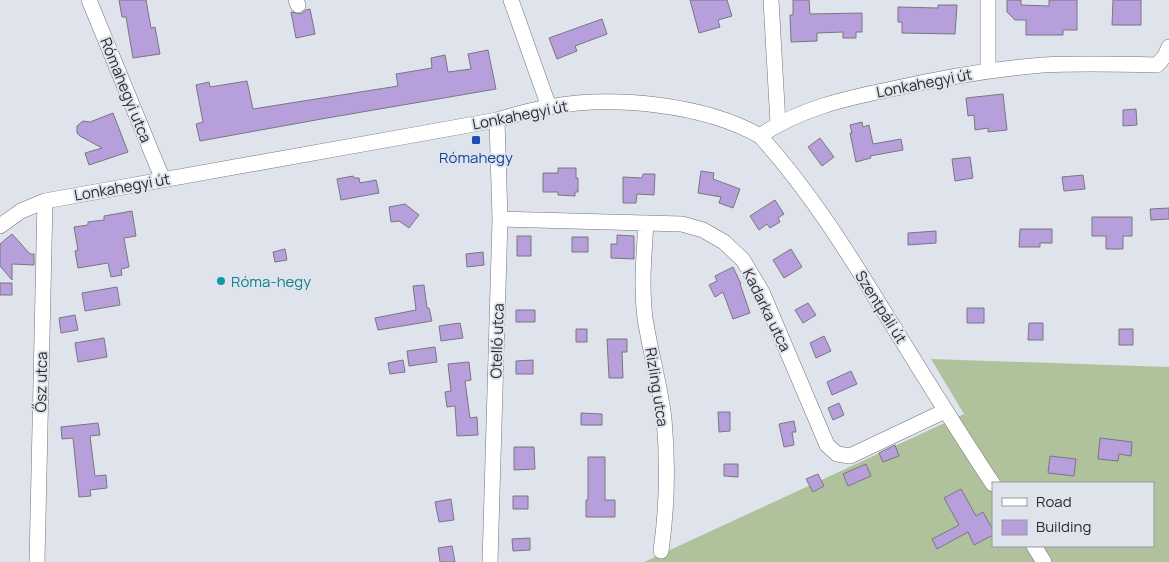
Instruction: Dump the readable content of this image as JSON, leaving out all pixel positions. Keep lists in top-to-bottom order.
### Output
{
  "streets": {
    "street": [
      "Lonkahegyi út",
      "Rómahegyi utca",
      "Szentpáli út",
      "Kadarka utca",
      "Otelló utca",
      "Ősz utca",
      "Rizling utca"
    ]
  },
  "crossings": [
    ["Lonkahegyi út", "Rómahegyi utca"],
    ["Lonkahegyi út", "Szentpáli út"],
    ["Lonkahegyi út", "Otelló utca"],
    ["Lonkahegyi út", "Ősz utca"],
    ["Szentpáli út", "Kadarka utca"],
    ["Kadarka utca", "Otelló utca"],
    ["Kadarka utca", "Rizling utca"]
  ],
  "places": {
    "transit": ["Rómahegy"],
    "other": ["Róma-hegy"]
  },
  "legend": ["Road", "Building"]
}
